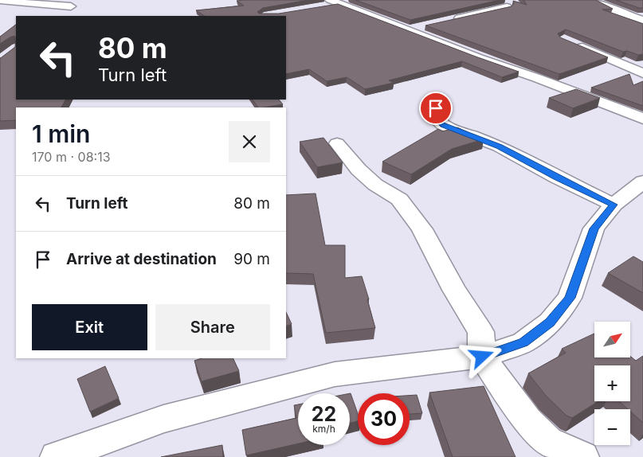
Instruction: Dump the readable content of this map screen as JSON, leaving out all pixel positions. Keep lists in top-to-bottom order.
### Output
{
  "north": "top right",
  "page": {
    "turn": ["80 m", "Turn left"],
    "heading": ["1 min", "170 m · 08:13"],
    "list": [
      {
        "name": "Turn left",
        "value": "80 m"
      },
      {
        "name": "Arrive at destination",
        "value": "90 m"
      }
    ],
    "buttons": ["Exit", "Share"],
    "map_buttons": ["+", "−"],
    "speed": "22 km/h",
    "limit": "30"
  }
}
